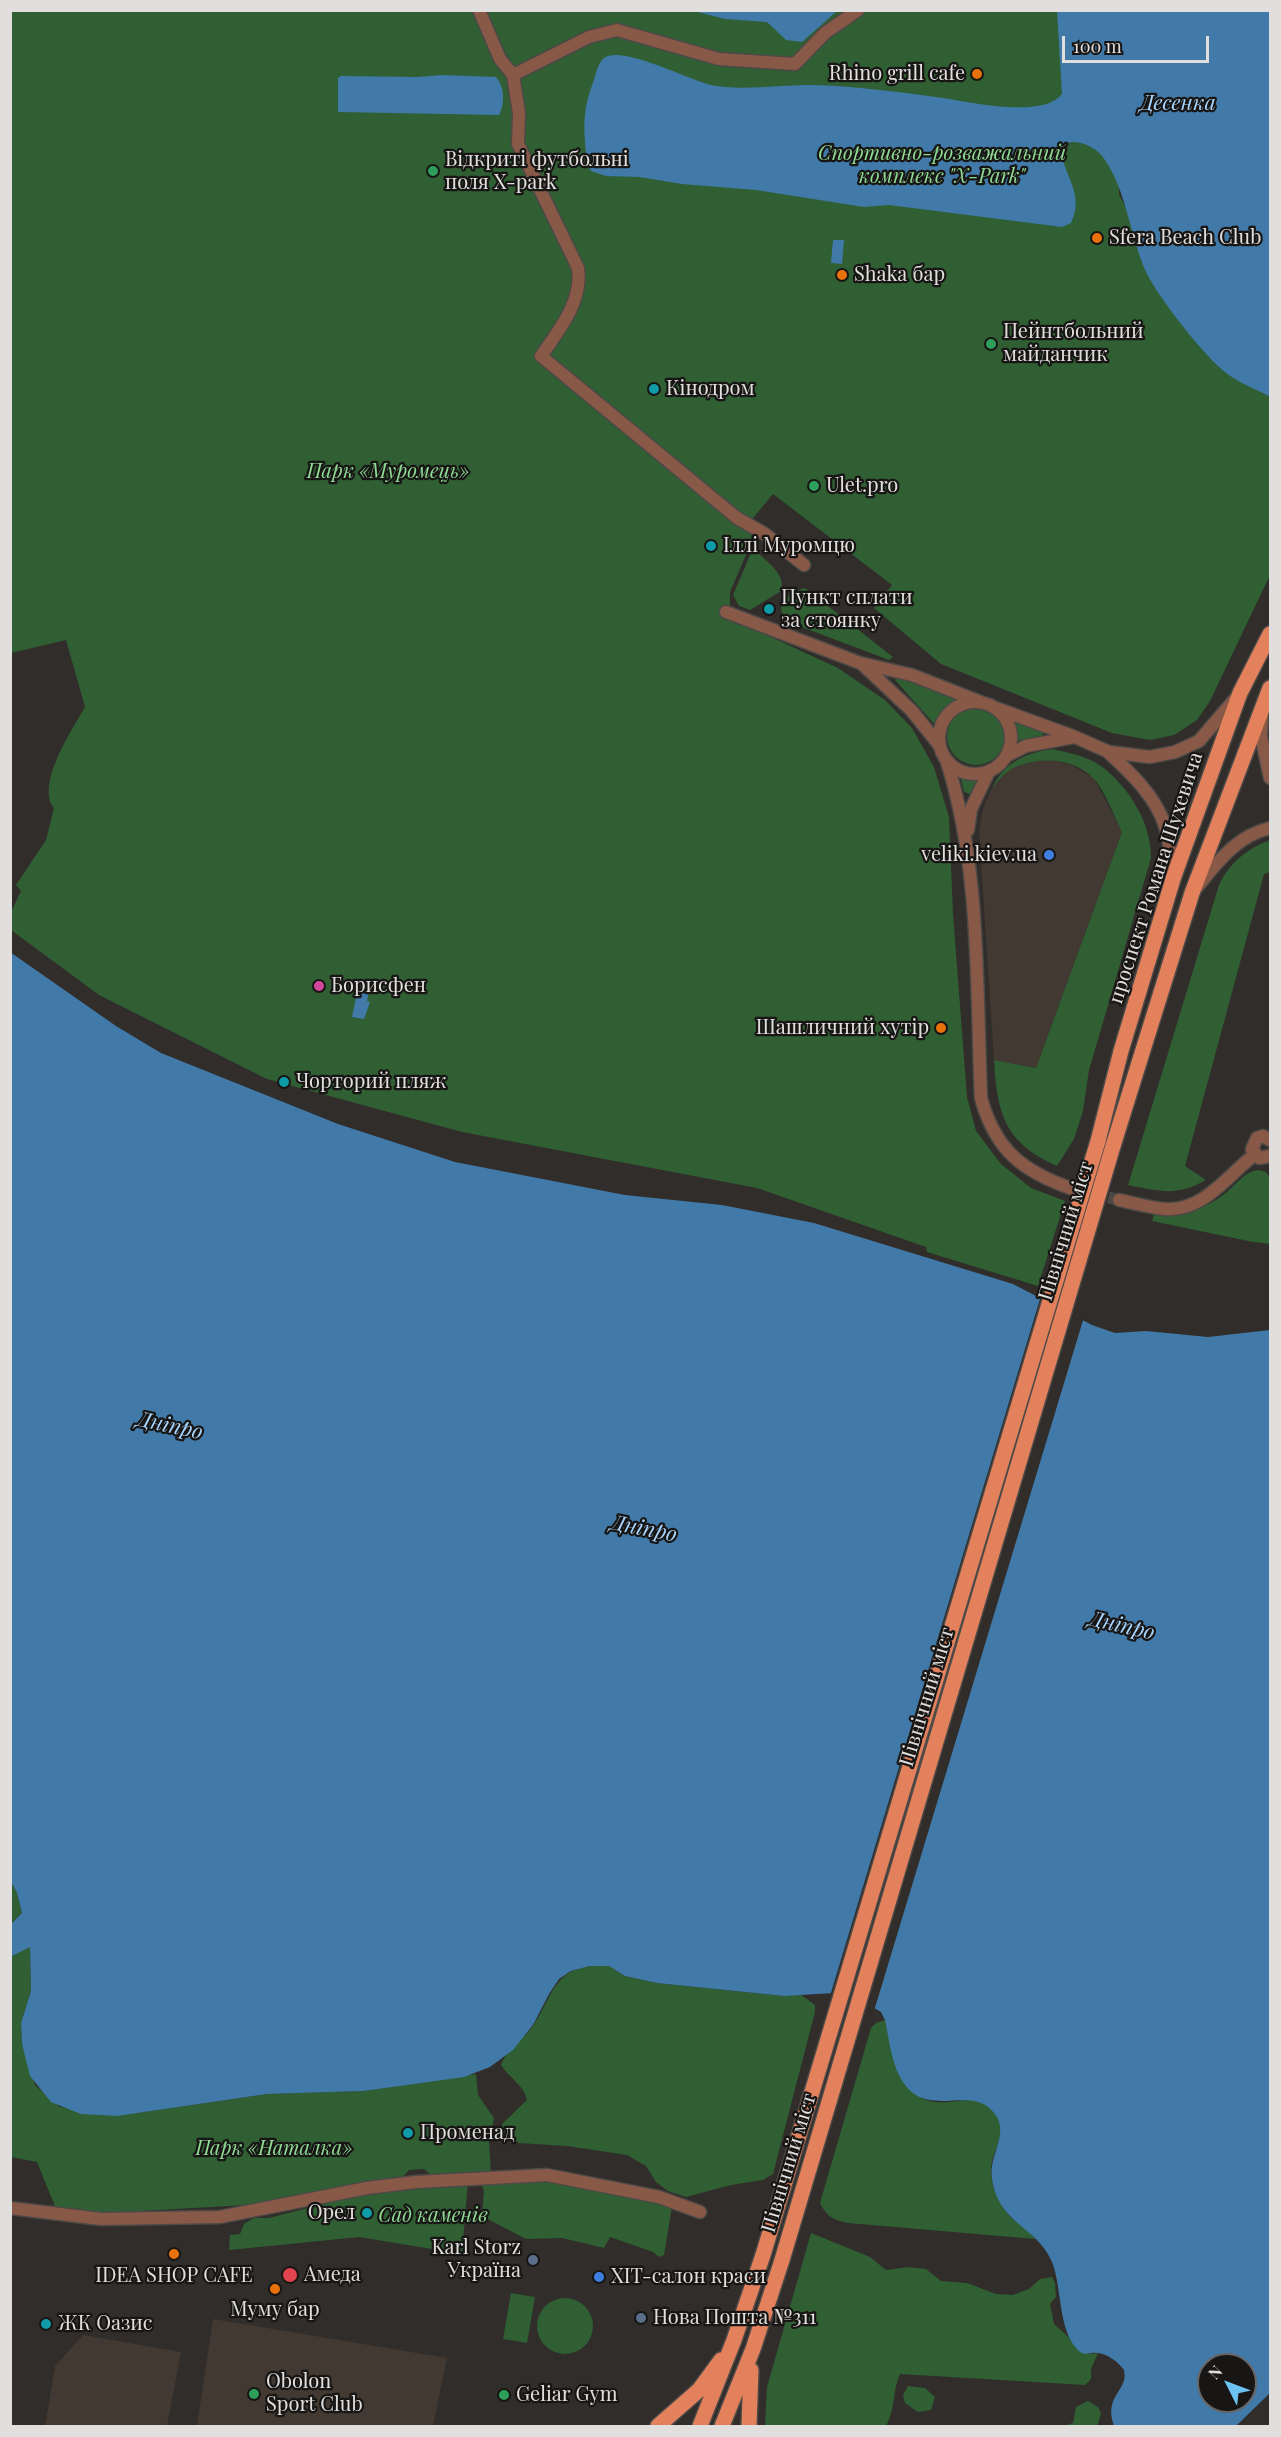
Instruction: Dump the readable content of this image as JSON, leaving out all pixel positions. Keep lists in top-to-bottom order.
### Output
{
  "streets": {
    "main road": ["проспект Романа Шухевича", "Північний міст"]
  },
  "crossings": [
    ["проспект Романа Шухевича", "Північний міст"]
  ],
  "water": ["Десенка", "Дніпро"],
  "parks": [
    "Спортивно-розважальний комплекс \"Х-Park\"",
    "Парк «Муромець»",
    "Парк «Наталка»",
    "Сад каменів"
  ],
  "places": [
    "Rhino grill cafe",
    "Відкриті футбольні поля X-park",
    "Sfera Beach Club",
    "Shaka бар",
    "Пейнтбольний майданчик",
    "Кінодром",
    "Ulet.pro",
    "Іллі Муромцю",
    "Пункт сплати за стоянку",
    "veliki.kiev.ua",
    "Борисфен",
    "Шашличний хутір",
    "Чорторий пляж",
    "Променад",
    "Орел",
    "IDEA SHOP CAFE",
    "Karl Storz Україна",
    "Амеда",
    "ХІТ-салон краси",
    "Муму бар",
    "Нова Пошта №311",
    "ЖК Оазис",
    "Obolon Sport Club",
    "Geliar Gym"
  ],
  "scale_bar": "100 m",
  "north": "top left"
}
